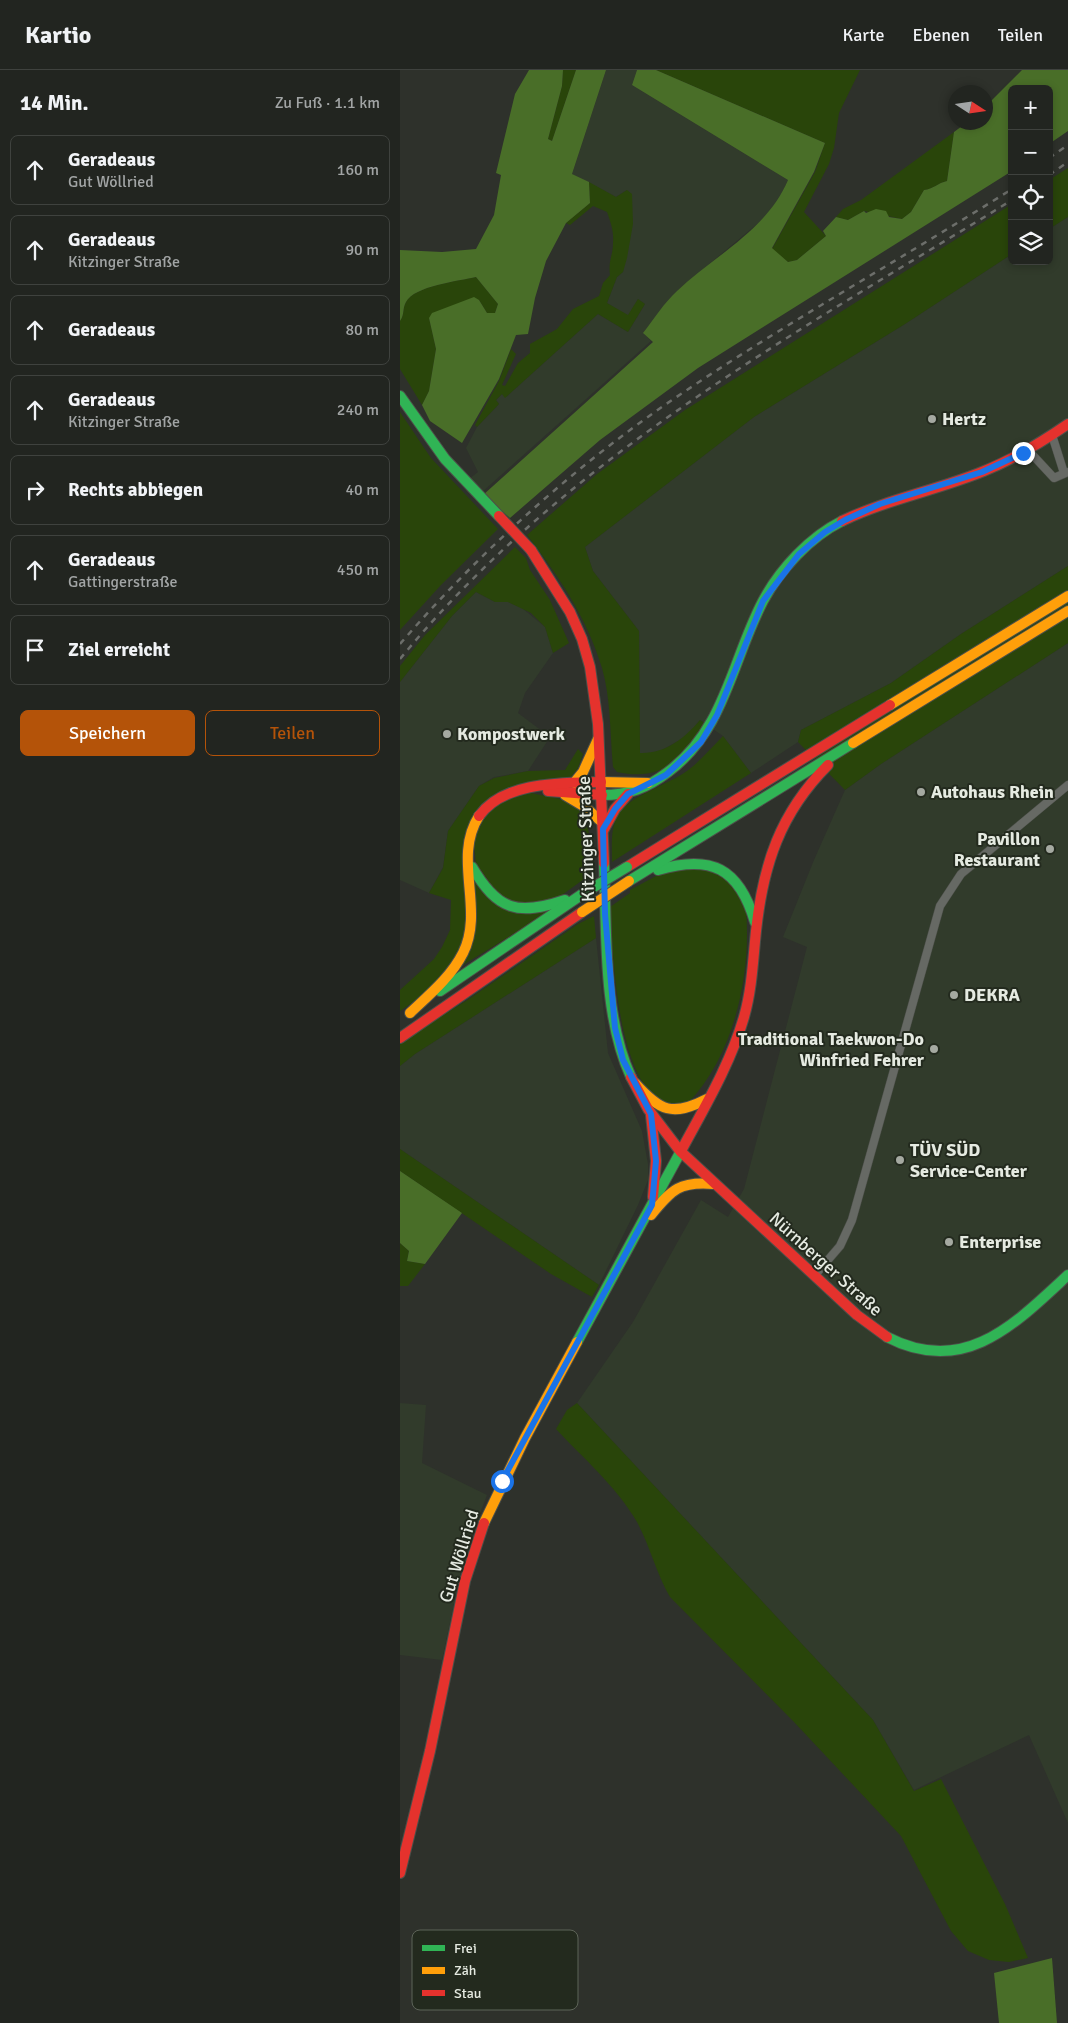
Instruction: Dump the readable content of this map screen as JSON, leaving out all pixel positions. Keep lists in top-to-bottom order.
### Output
{
  "streets": {
    "main road": ["Kitzinger Straße", "Nürnberger Straße", "Gut Wöllried"]
  },
  "crossings": [
    ["Kitzinger Straße", "Nürnberger Straße"]
  ],
  "places": [
    "Hertz",
    "Kompostwerk",
    "Autohaus Rhein",
    "Pavillon Restaurant",
    "DEKRA",
    "Traditional Taekwon-Do Winfried Fehrer",
    "TÜV SÜD Service-Center",
    "Enterprise"
  ],
  "legend": ["Frei", "Zäh", "Stau"],
  "north": "right",
  "page": {
    "header": "Kartio",
    "nav": ["Karte", "Ebenen", "Teilen"],
    "heading": ["14 Min.", "Zu Fuß · 1.1 km"],
    "map_buttons": ["+", "−"],
    "list": [
      ["Geradeaus", "Gut Wöllried", "160 m"],
      ["Geradeaus", "Kitzinger Straße", "90 m"],
      ["Geradeaus", "80 m"],
      ["Geradeaus", "Kitzinger Straße", "240 m"],
      ["Rechts abbiegen", "40 m"],
      ["Geradeaus", "Gattingerstraße", "450 m"],
      "Ziel erreicht"
    ],
    "buttons": ["Speichern", "Teilen"]
  }
}
